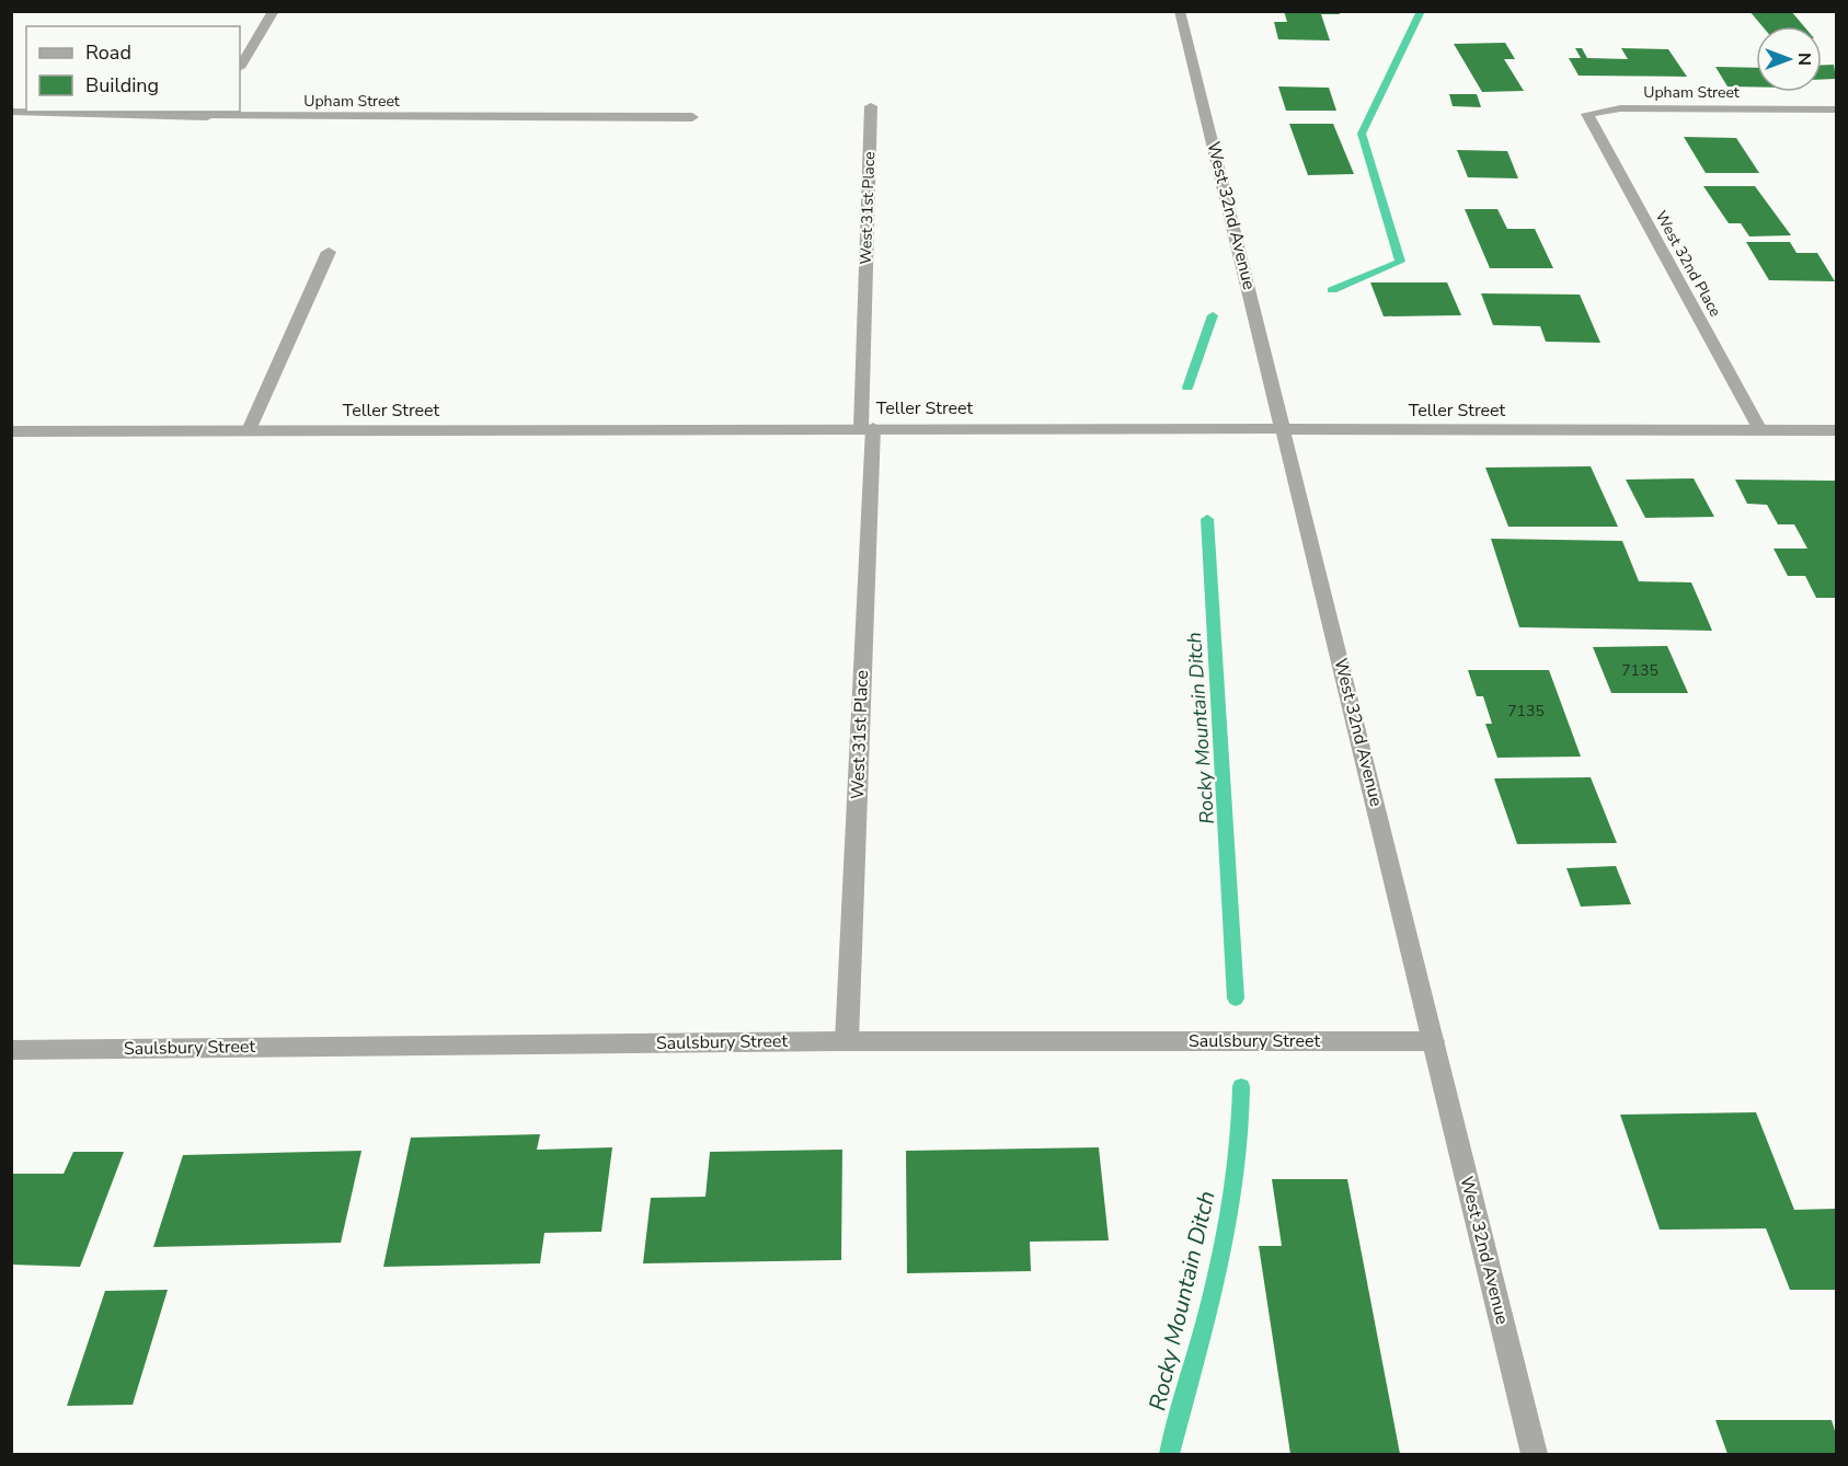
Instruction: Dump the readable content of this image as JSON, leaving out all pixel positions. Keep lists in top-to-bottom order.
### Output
{
  "streets": {
    "street": [
      "Upham Street",
      "West 31st Place",
      "West 32nd Avenue",
      "West 32nd Place",
      "Teller Street",
      "Saulsbury Street"
    ]
  },
  "crossings": [
    ["Upham Street", "West 32nd Place"],
    ["West 31st Place", "Teller Street"],
    ["West 31st Place", "Saulsbury Street"],
    ["West 32nd Avenue", "Teller Street"],
    ["West 32nd Avenue", "Saulsbury Street"],
    ["West 32nd Place", "Teller Street"]
  ],
  "water": ["Rocky Mountain Ditch"],
  "house_numbers": ["7135", "7135"],
  "legend": ["Road", "Building"],
  "north": "right"
}
